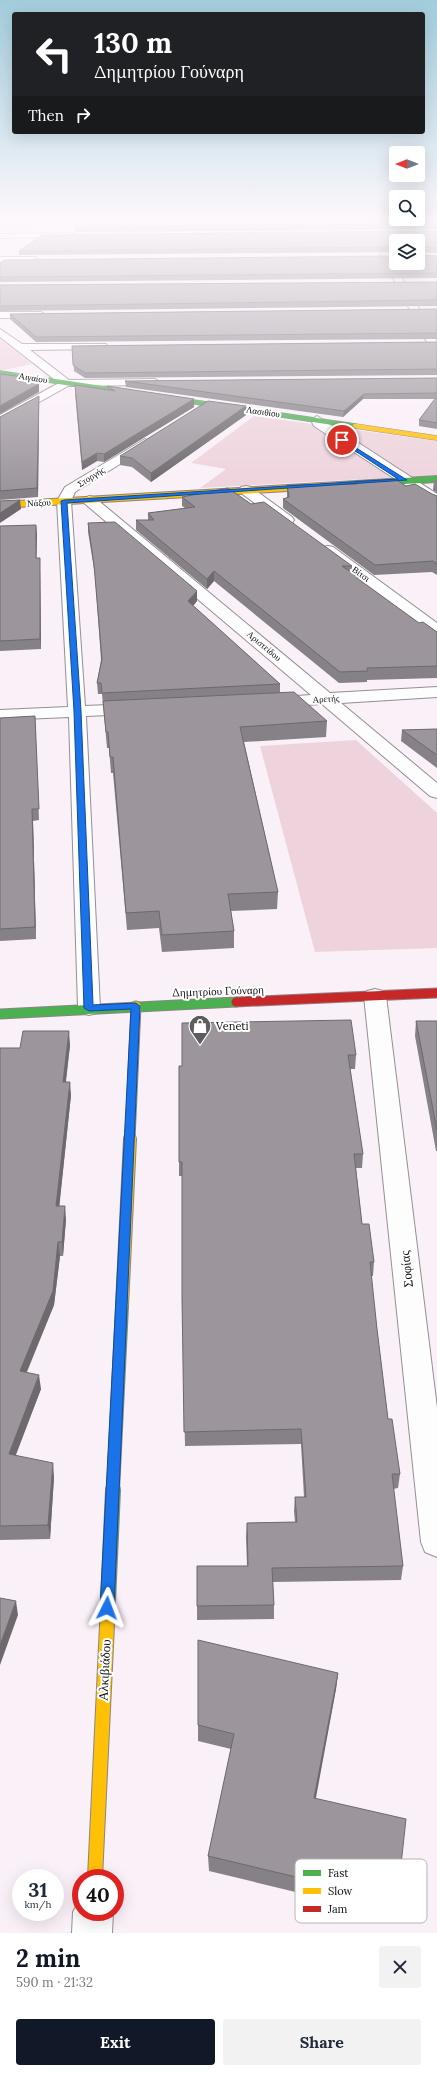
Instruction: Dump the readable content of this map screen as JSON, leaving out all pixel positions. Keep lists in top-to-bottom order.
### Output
{
  "streets": {
    "street": [
      "Αιγαίου",
      "Λασιθίου",
      "Στοργής",
      "Νάξου",
      "Βίτσι",
      "Αριστείδου",
      "Αρετής",
      "Δημητρίου Γούναρη",
      "Σοφίας",
      "Αλκιβιάδου"
    ]
  },
  "crossings": [
    ["Αιγαίου", "Λασιθίου"],
    ["Στοργής", "Νάξου"],
    ["Νάξου", "Αριστείδου"],
    ["Αριστείδου", "Αρετής"],
    ["Δημητρίου Γούναρη", "Σοφίας"],
    ["Δημητρίου Γούναρη", "Αλκιβιάδου"]
  ],
  "places": {
    "shop": ["Veneti"]
  },
  "legend": ["Fast", "Slow", "Jam"],
  "north": "left",
  "page": {
    "turn": ["130 m", "Δημητρίου Γούναρη"],
    "then": "Then",
    "speed": "31 km/h",
    "limit": "40",
    "heading": ["2 min", "590 m · 21:32"],
    "buttons": ["Exit", "Share"]
  }
}
